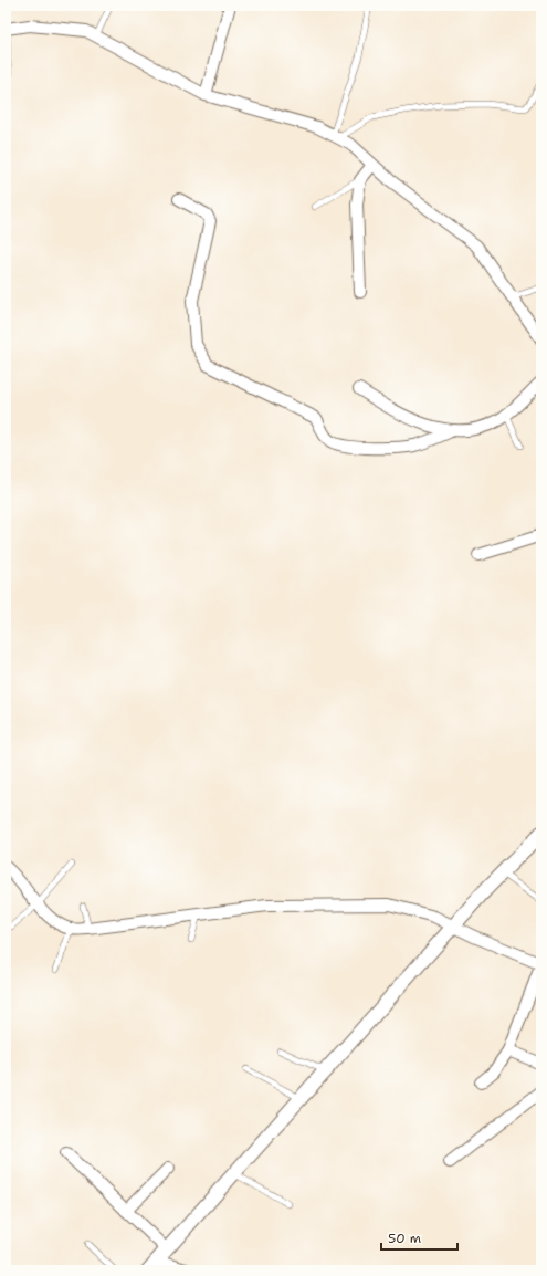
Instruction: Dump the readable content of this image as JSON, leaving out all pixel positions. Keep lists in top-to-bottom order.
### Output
{
  "scale_bar": "50 m"
}
